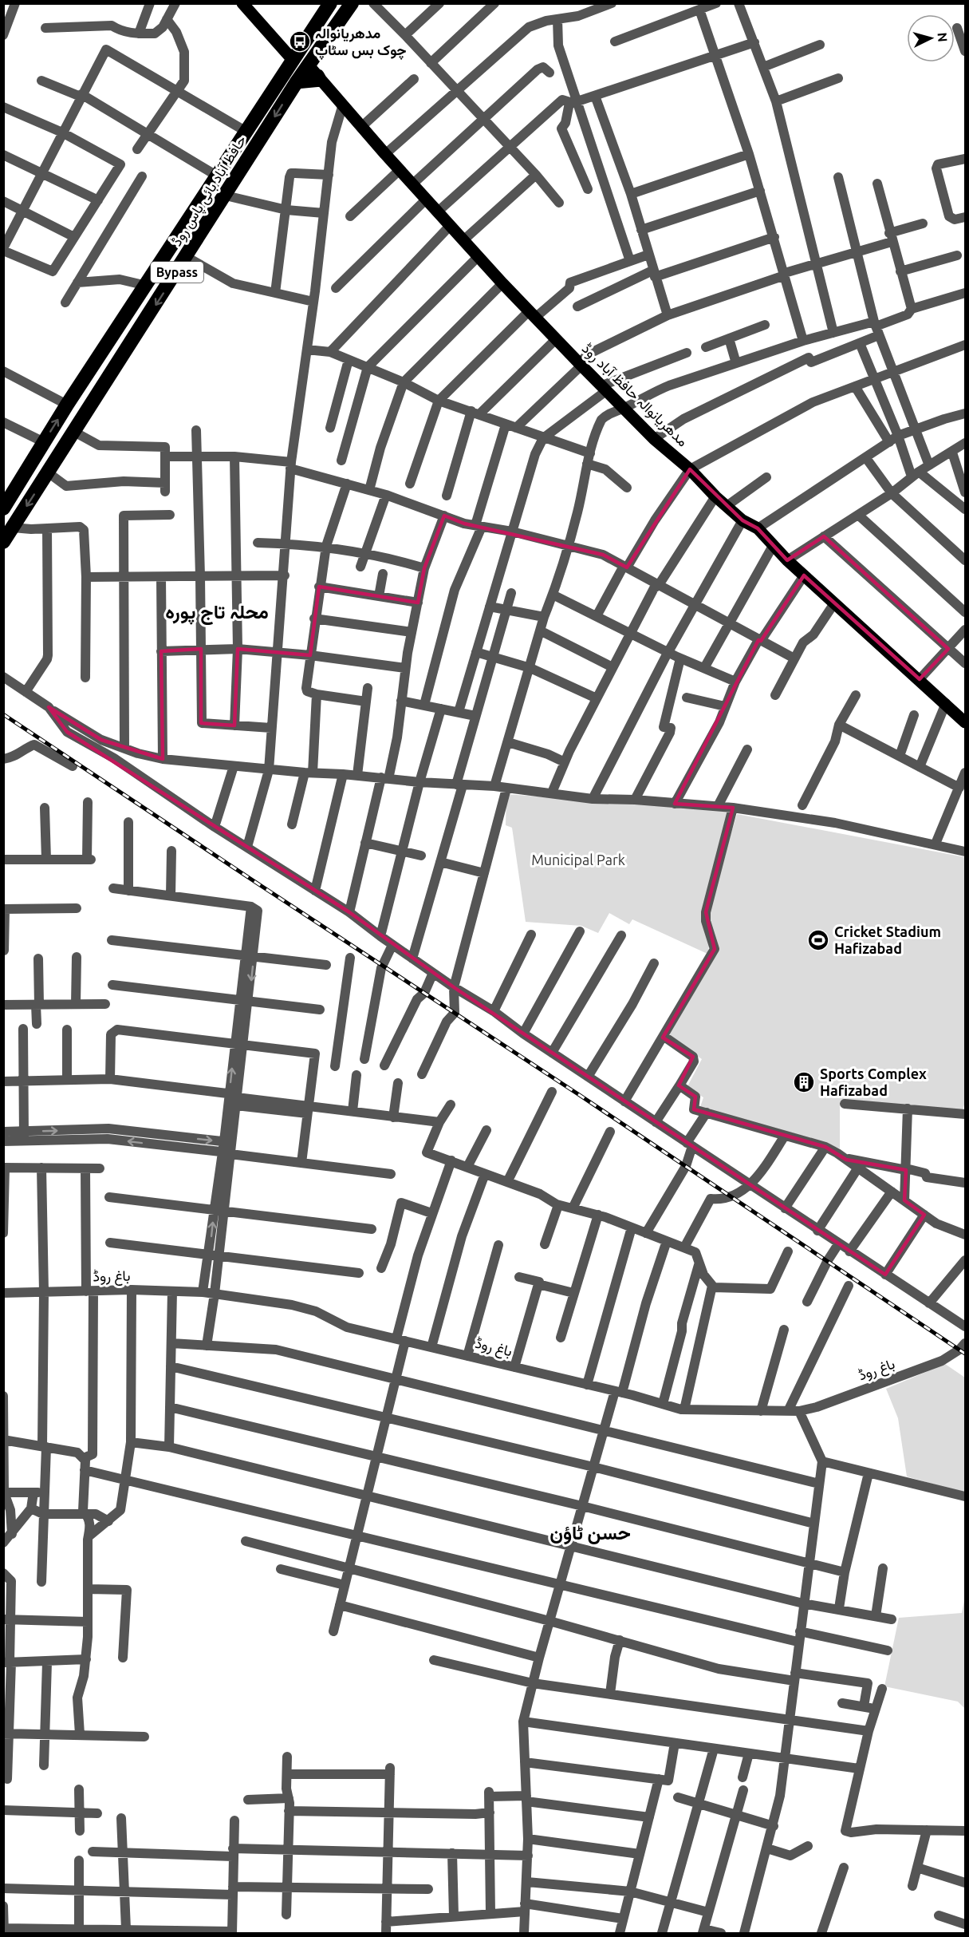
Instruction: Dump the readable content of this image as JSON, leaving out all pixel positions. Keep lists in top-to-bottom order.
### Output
{
  "streets": {
    "highway": ["حافظ آباد بائی پاس روڈ", "Bypass"],
    "main road": ["مدھریانوالہ حافظ آباد روڈ"],
    "street": ["باغ روڈ"]
  },
  "crossings": [
    ["حافظ آباد بائی پاس روڈ", "مدھریانوالہ حافظ آباد روڈ"]
  ],
  "districts": ["محلہ تاج پورہ", "حسن ٹاؤن"],
  "parks": ["Municipal Park"],
  "places": {
    "bus stop": ["مدھریانوالہ چوک بس سٹاپ"],
    "sports": ["Cricket Stadium Hafizabad"],
    "building": ["Sports Complex Hafizabad"]
  },
  "north": "right"
}
